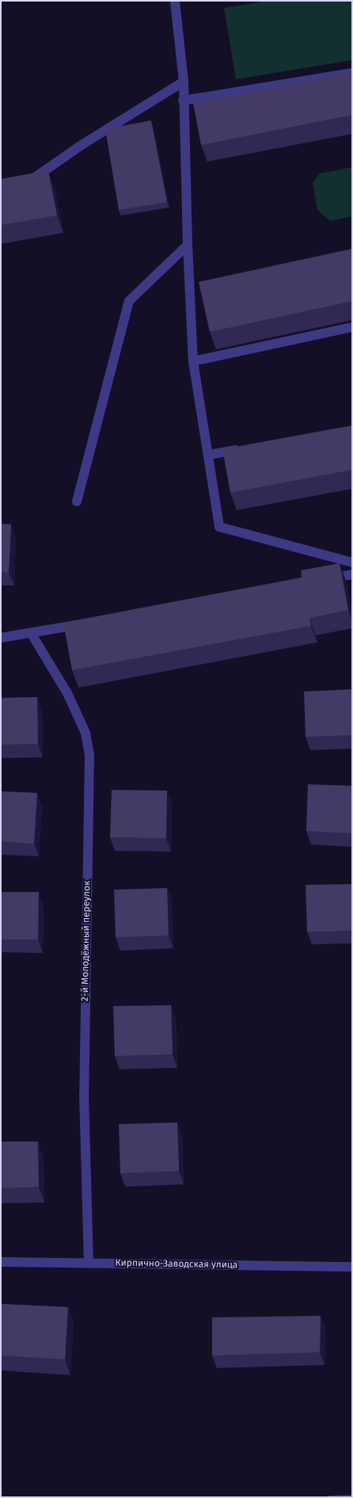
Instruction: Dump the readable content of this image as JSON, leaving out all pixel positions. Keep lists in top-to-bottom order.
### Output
{
  "streets": {
    "street": ["2-й Молодёжный переулок", "Кирпично-Заводская улица"]
  },
  "crossings": [
    ["2-й Молодёжный переулок", "Кирпично-Заводская улица"]
  ]
}
